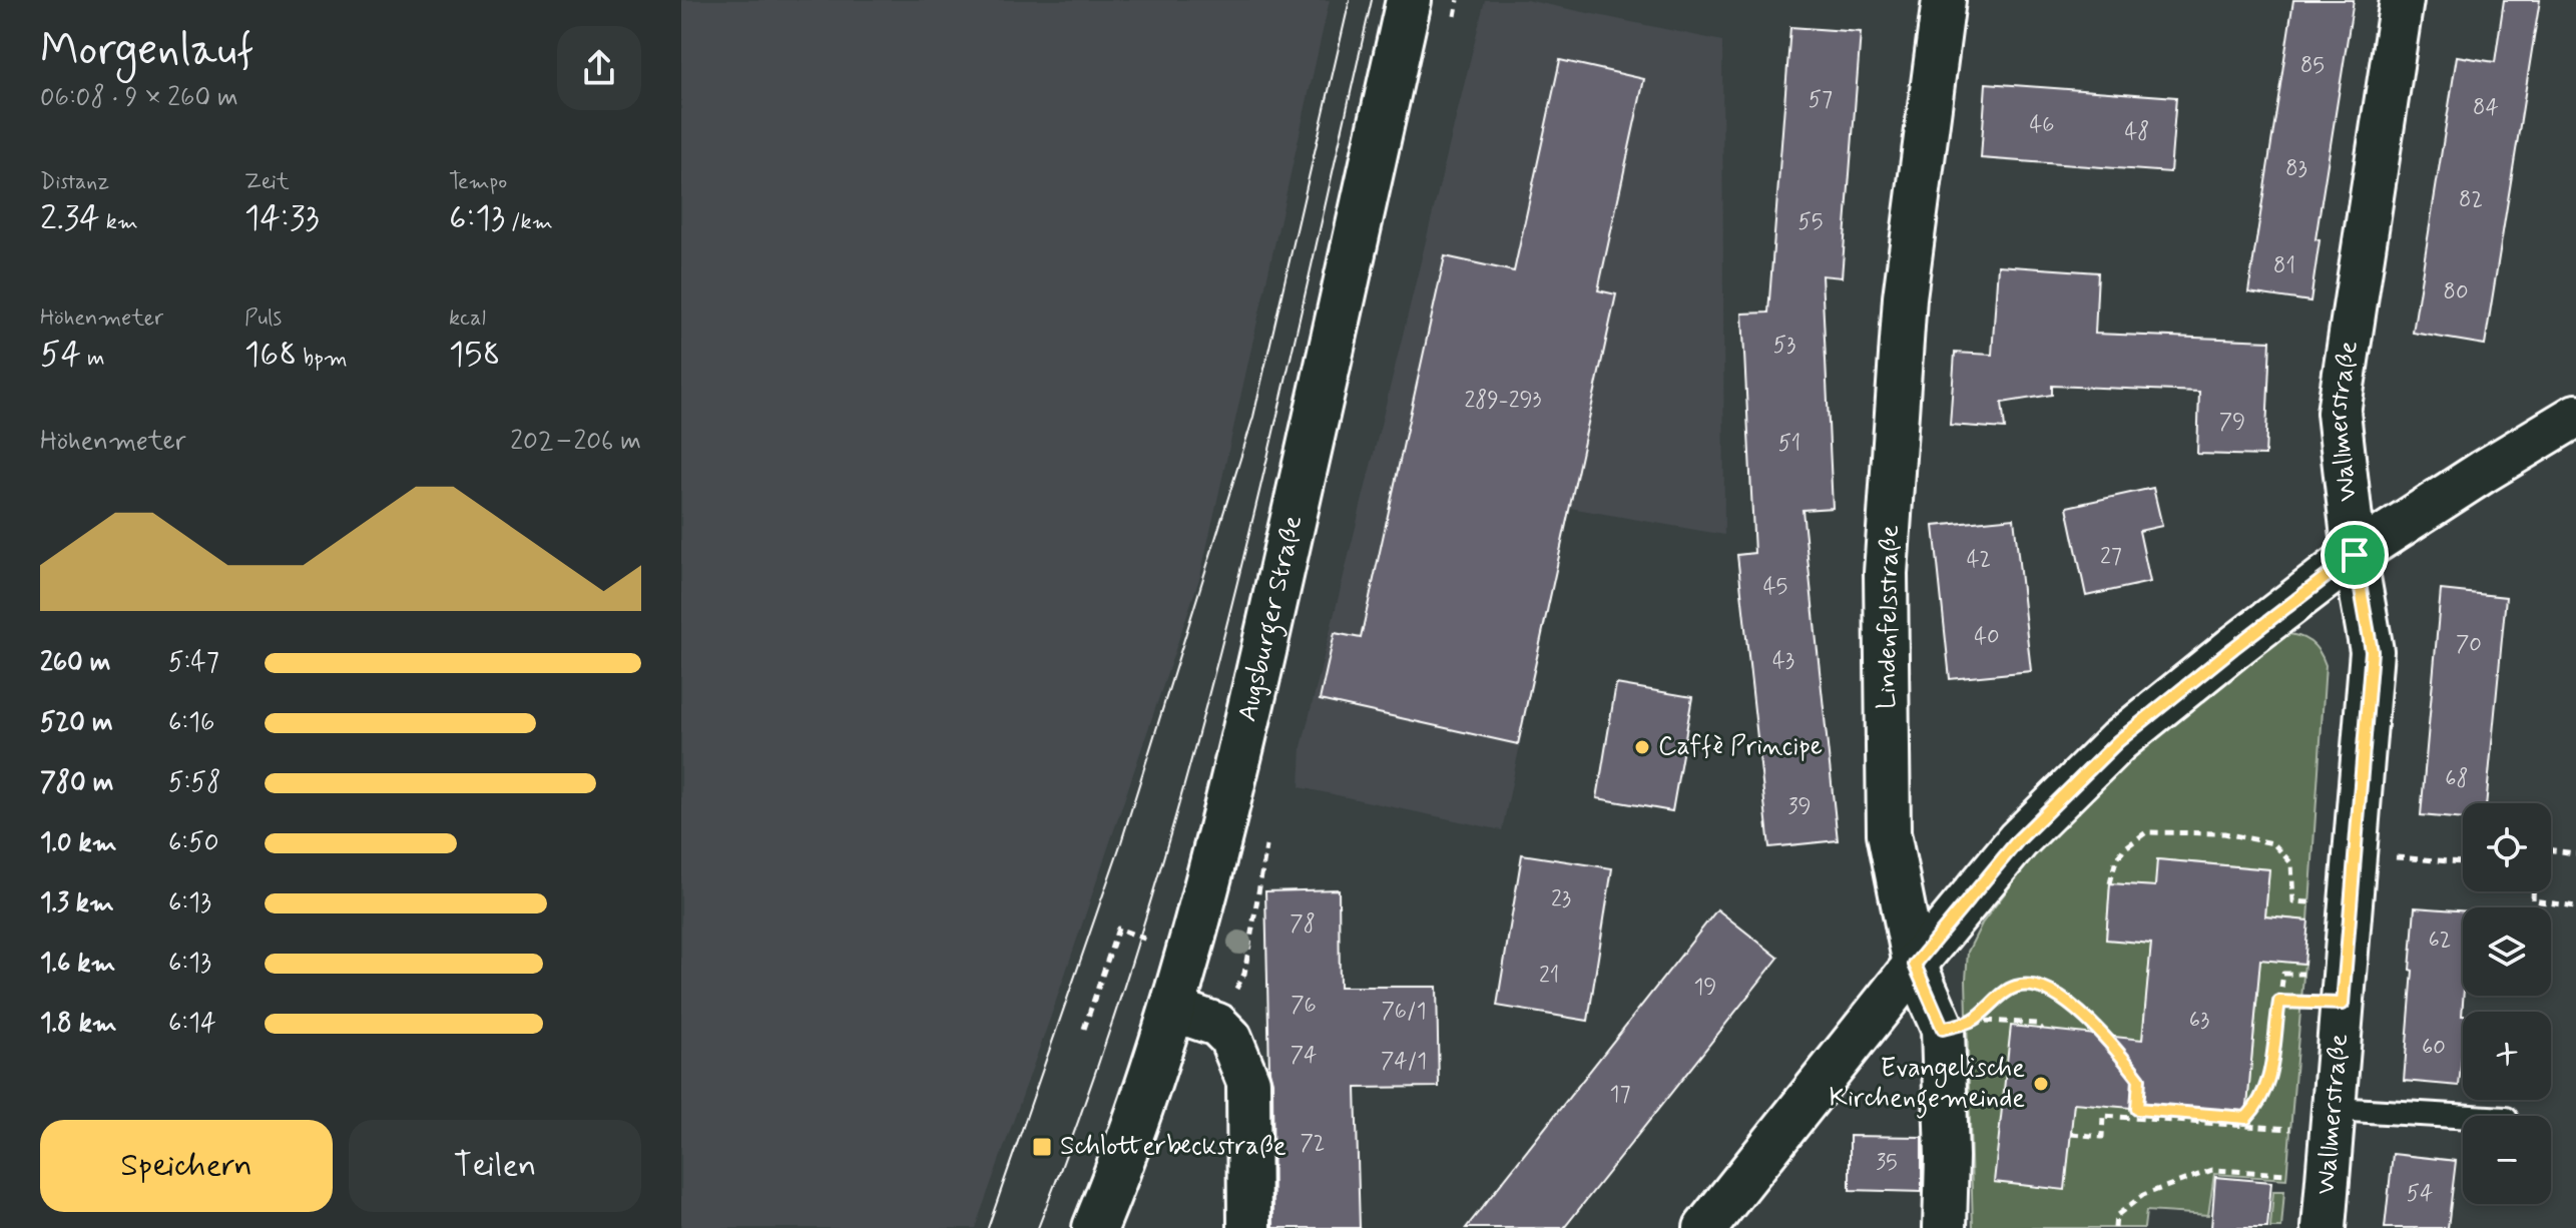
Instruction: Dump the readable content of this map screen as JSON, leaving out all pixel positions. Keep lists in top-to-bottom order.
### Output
{
  "streets": {
    "main road": ["Augsburger Straße"],
    "street": ["Wallmerstraße", "Lindenfelsstraße"]
  },
  "places": {
    "other": ["Caffè Principe", "Evangelische Kirchengemeinde"],
    "transit": ["Schlotterbeckstraße"]
  },
  "house_numbers": [
    "85",
    "57",
    "84",
    "46",
    "48",
    "83",
    "82",
    "55",
    "81",
    "80",
    "53",
    "289-293",
    "79",
    "51",
    "27",
    "42",
    "45",
    "40",
    "70",
    "43",
    "68",
    "39",
    "23",
    "78",
    "62",
    "21",
    "19",
    "76",
    "76/1",
    "63",
    "60",
    "74",
    "74/1",
    "17",
    "72",
    "35",
    "54"
  ],
  "page": {
    "heading": ["Morgenlauf", "06:08 · 9 × 260 m"],
    "stats": [
      ["Distanz", "2.34 km"],
      ["Zeit", "14:33"],
      ["Tempo", "6:13 /km"],
      ["Höhenmeter", "54 m"],
      ["Puls", "168 bpm"],
      ["kcal", "158"]
    ],
    "chart": ["Höhenmeter", "202–206 m"],
    "list": [
      {
        "name": "260 m",
        "note": "5:47"
      },
      {
        "name": "520 m",
        "note": "6:16"
      },
      {
        "name": "780 m",
        "note": "5:58"
      },
      {
        "name": "1.0 km",
        "note": "6:50"
      },
      {
        "name": "1.3 km",
        "note": "6:13"
      },
      {
        "name": "1.6 km",
        "note": "6:13"
      },
      {
        "name": "1.8 km",
        "note": "6:14"
      }
    ],
    "map_buttons": ["+", "−"],
    "buttons": ["Speichern", "Teilen"]
  }
}
